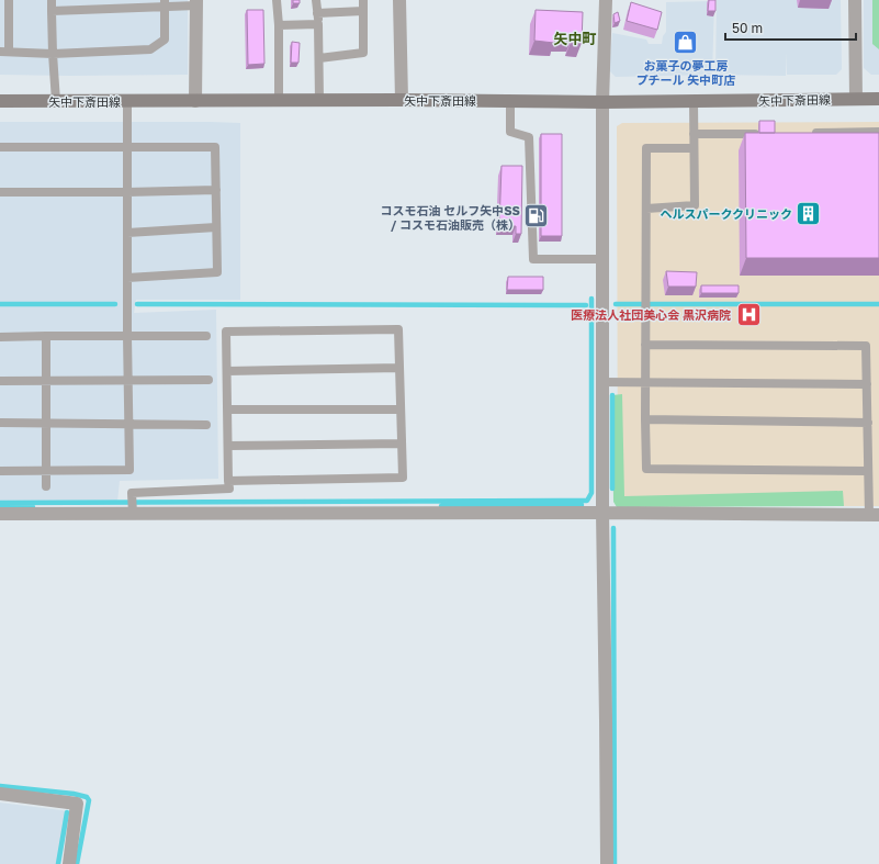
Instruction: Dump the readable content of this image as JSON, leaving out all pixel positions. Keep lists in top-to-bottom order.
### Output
{
  "streets": {
    "street": ["矢中下斎田線"]
  },
  "districts": ["矢中町"],
  "places": {
    "shop": ["お菓子の夢工房 プチール 矢中町店"],
    "building": ["ヘルスパーククリニック"],
    "fuel station": ["コスモ石油 セルフ矢中SS / コスモ石油販売（株）"],
    "hospital": ["医療法人社団美心会 黒沢病院"]
  },
  "scale_bar": "50 m"
}
